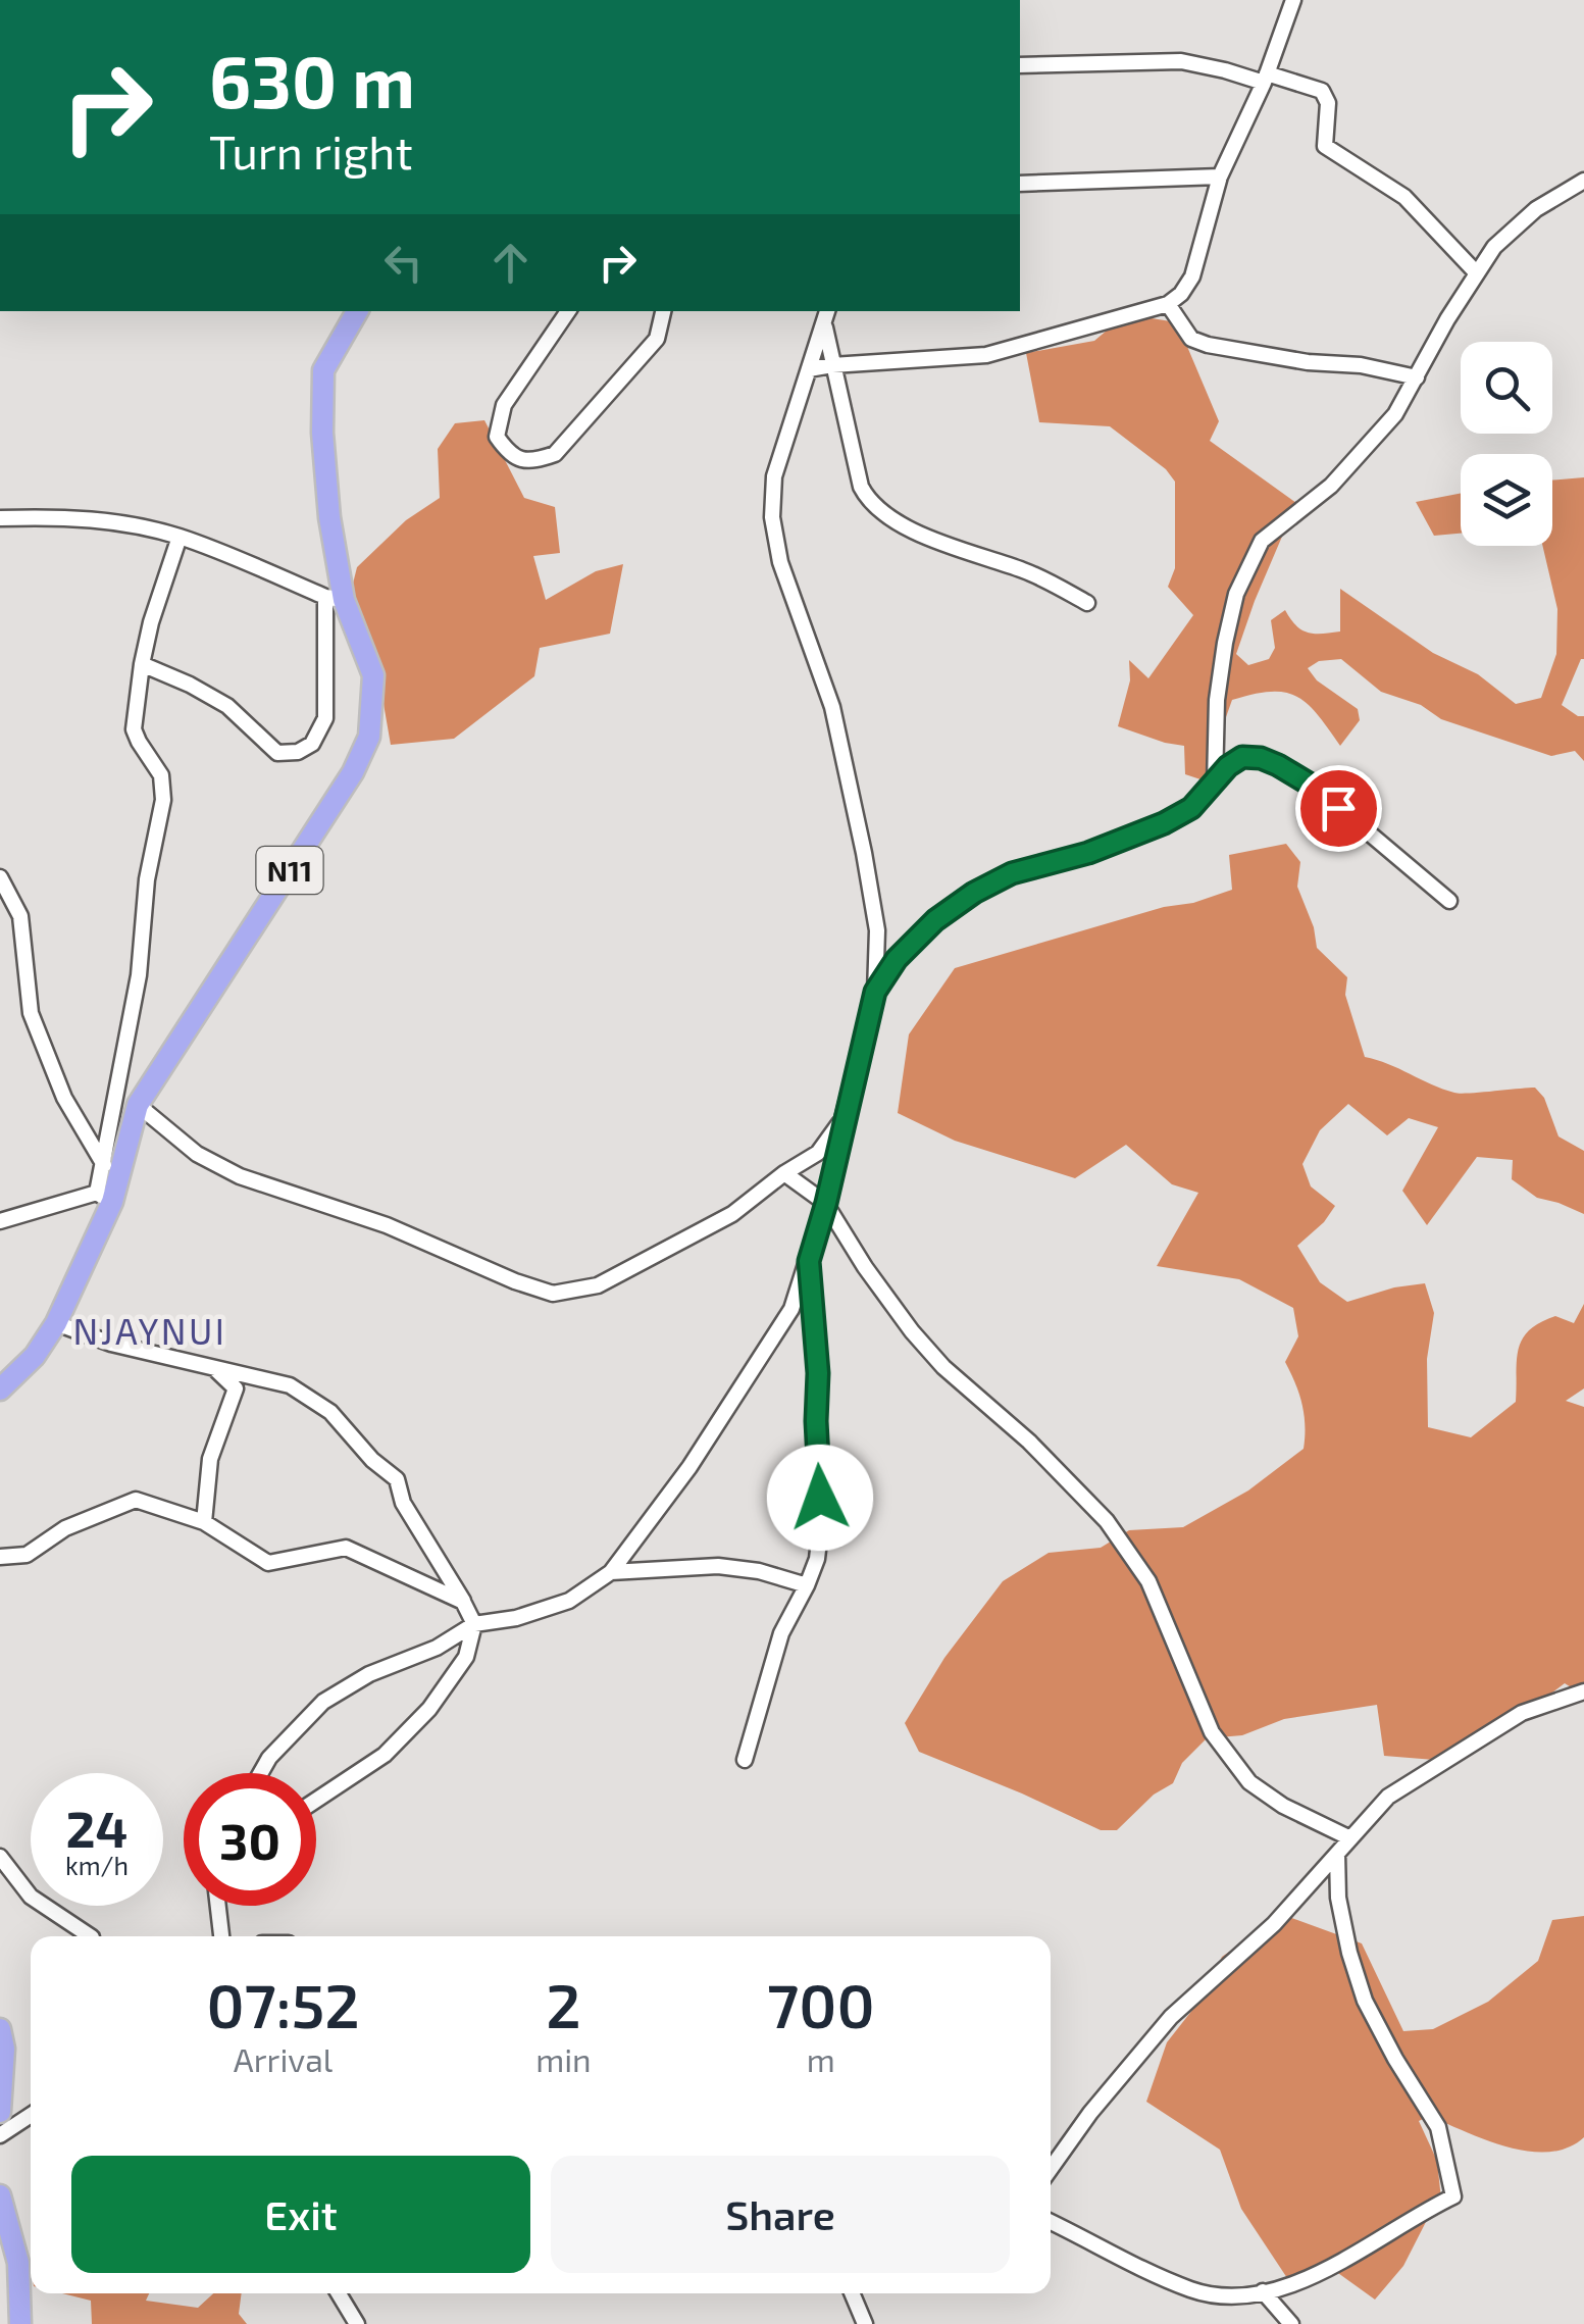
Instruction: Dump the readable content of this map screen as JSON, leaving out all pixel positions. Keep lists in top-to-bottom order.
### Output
{
  "streets": {
    "highway": ["N11"]
  },
  "districts": ["NJAYNUI"],
  "page": {
    "turn": ["630 m", "Turn right"],
    "speed": "24 km/h",
    "limit": "30",
    "eta": [
      "07:52",
      "Arrival",
      "2",
      "min",
      "700",
      "m"
    ],
    "buttons": ["Exit", "Share"]
  }
}
